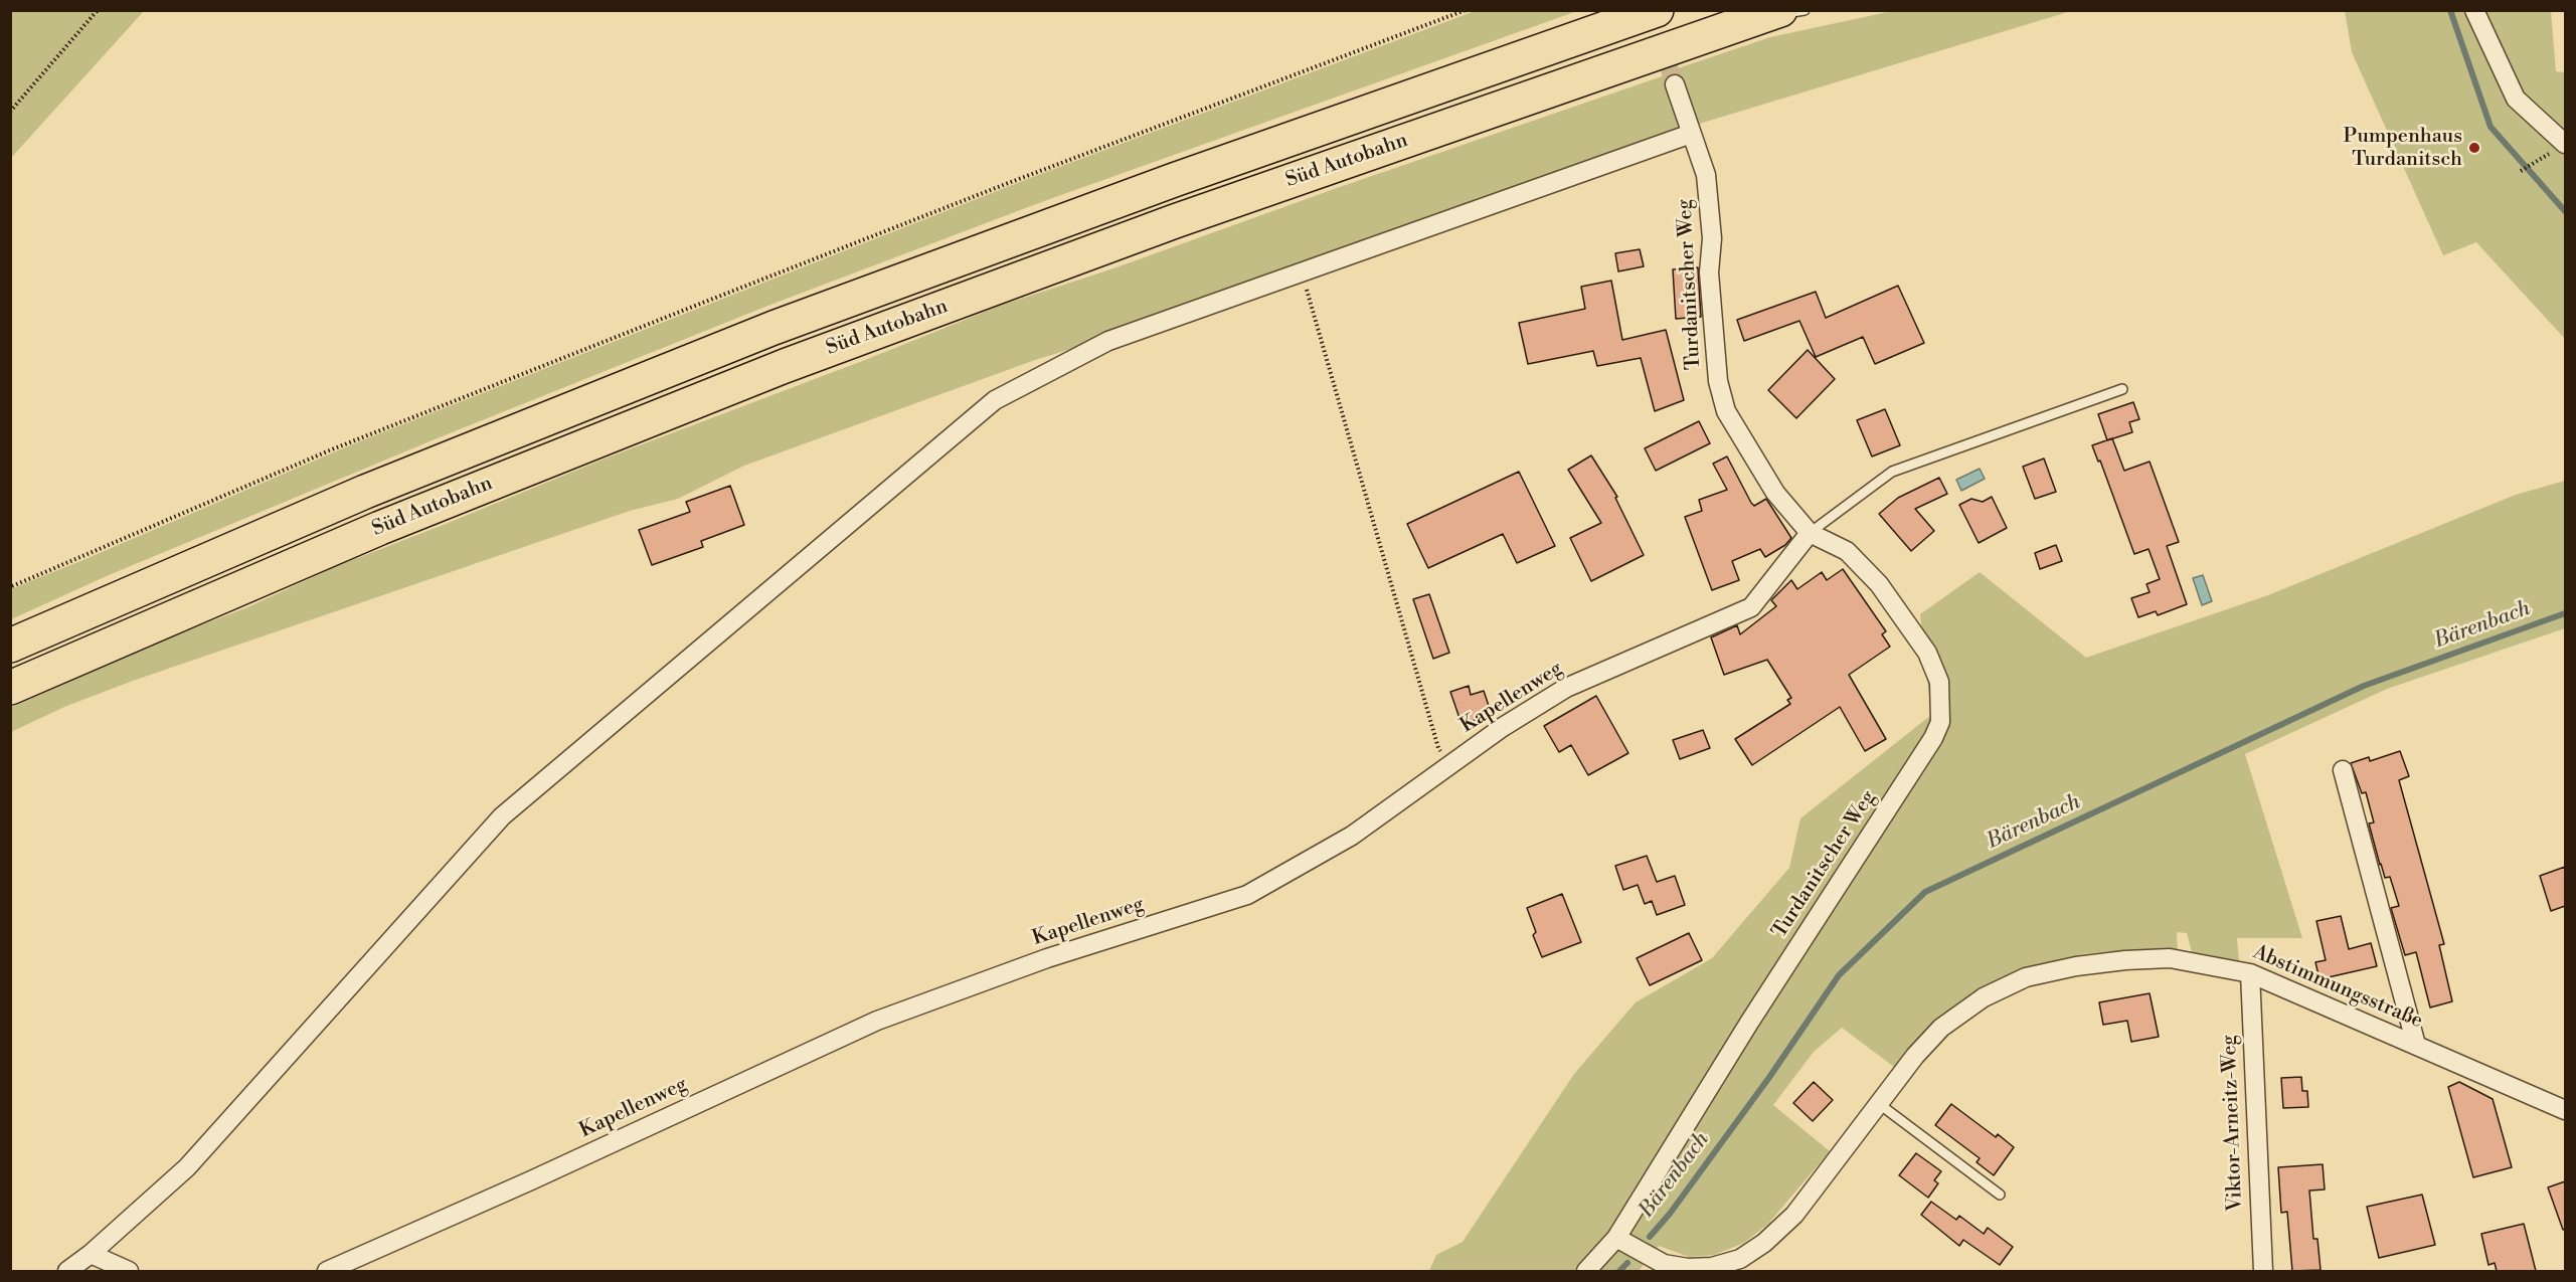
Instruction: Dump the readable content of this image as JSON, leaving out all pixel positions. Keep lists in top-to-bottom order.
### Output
{
  "streets": {
    "highway": ["Süd Autobahn"],
    "street": [
      "Turdanitscher Weg",
      "Kapellenweg",
      "Abstimmungsstraße",
      "Viktor-Arneitz-Weg"
    ]
  },
  "crossings": [
    ["Turdanitscher Weg", "Kapellenweg"],
    ["Turdanitscher Weg", "Abstimmungsstraße"],
    ["Abstimmungsstraße", "Viktor-Arneitz-Weg"]
  ],
  "water": ["Bärenbach"],
  "places": ["Pumpenhaus Turdanitsch"]
}
